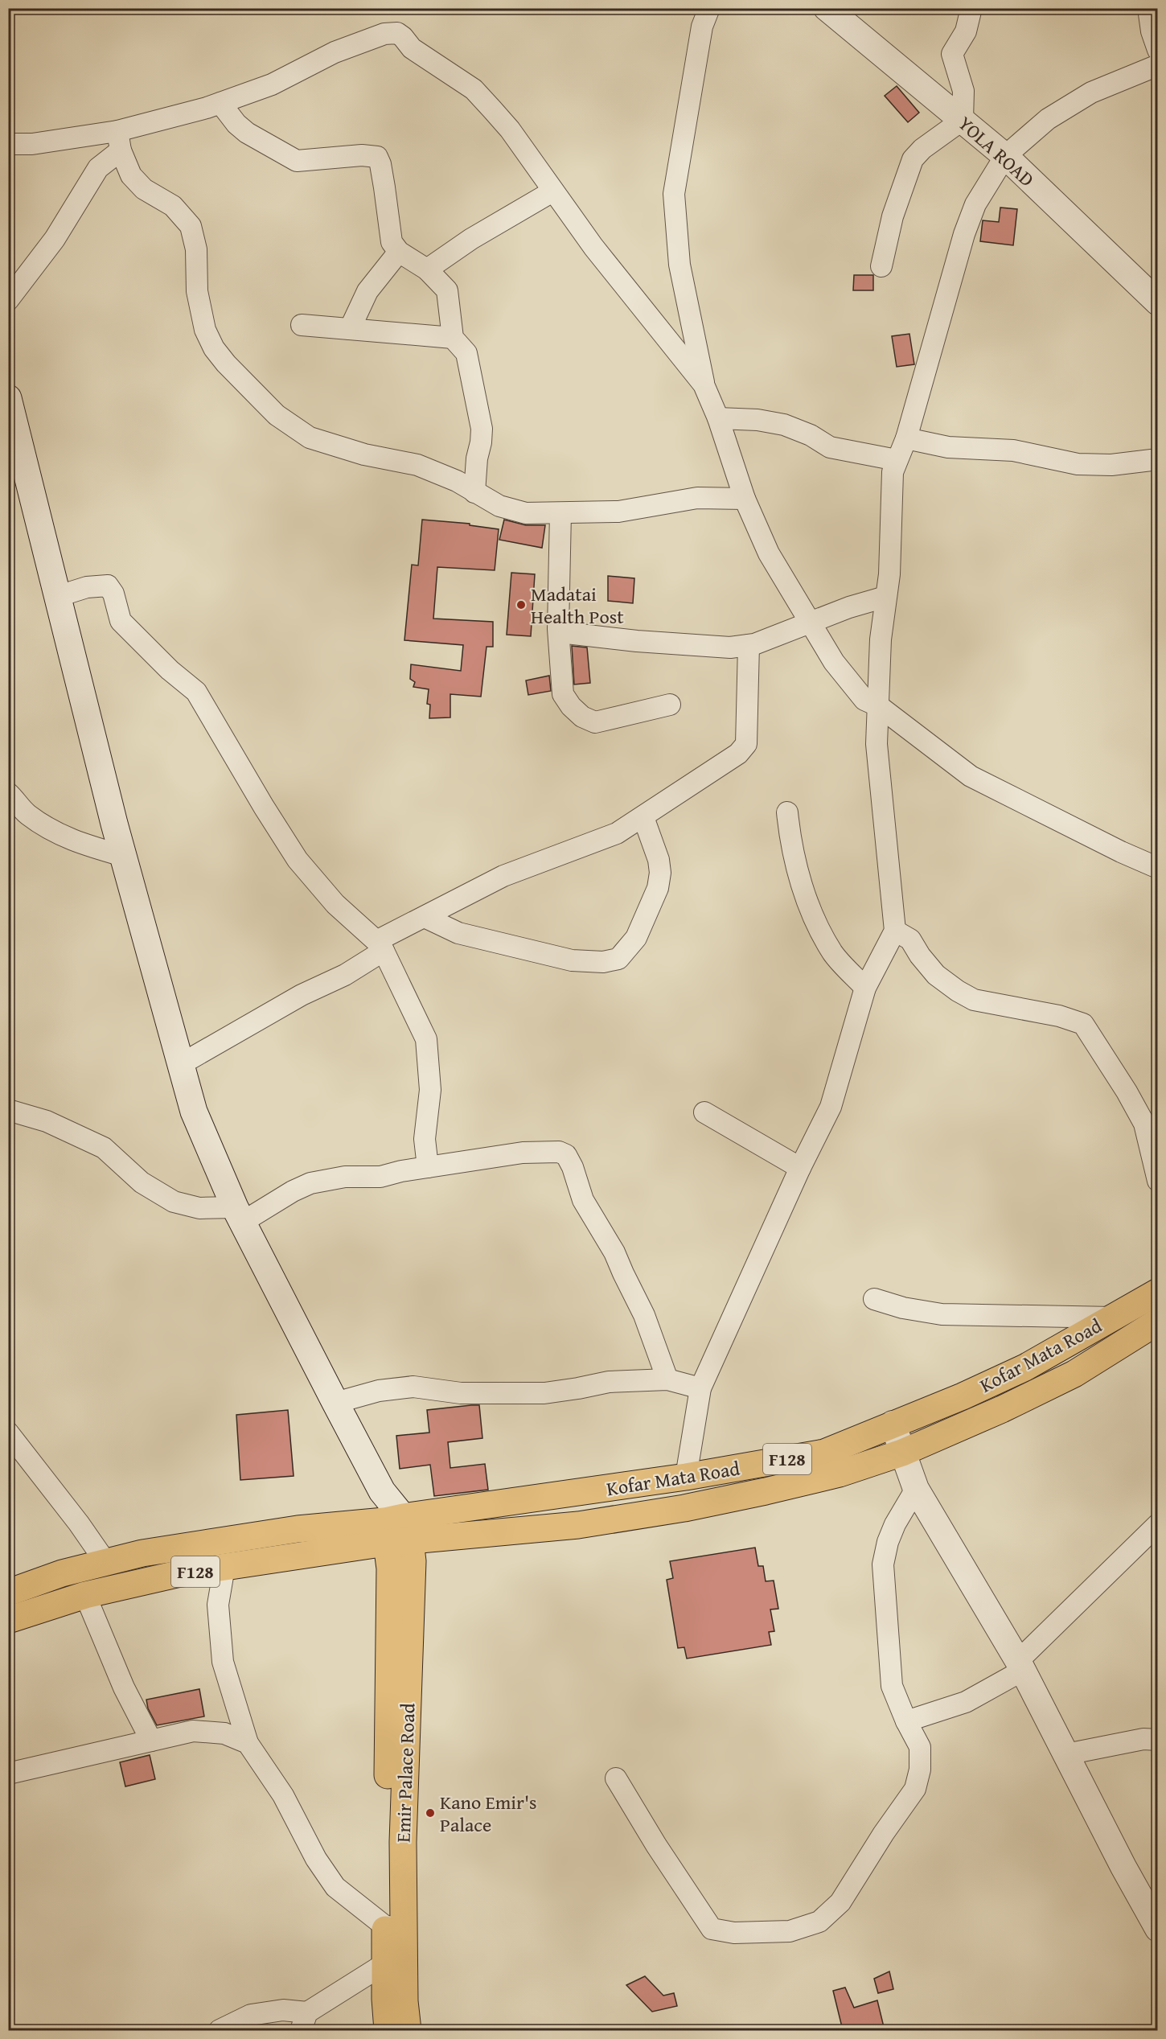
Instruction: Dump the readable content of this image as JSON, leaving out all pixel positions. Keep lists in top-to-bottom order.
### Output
{
  "streets": {
    "main road": ["Kofar Mata Road", "F128", "Emir Palace Road"],
    "street": ["YOLA ROAD"]
  },
  "crossings": [
    ["Kofar Mata Road", "F128"],
    ["Kofar Mata Road", "Emir Palace Road"],
    ["F128", "Emir Palace Road"]
  ],
  "places": ["Madatai Health Post", "Kano Emir's Palace"]
}
